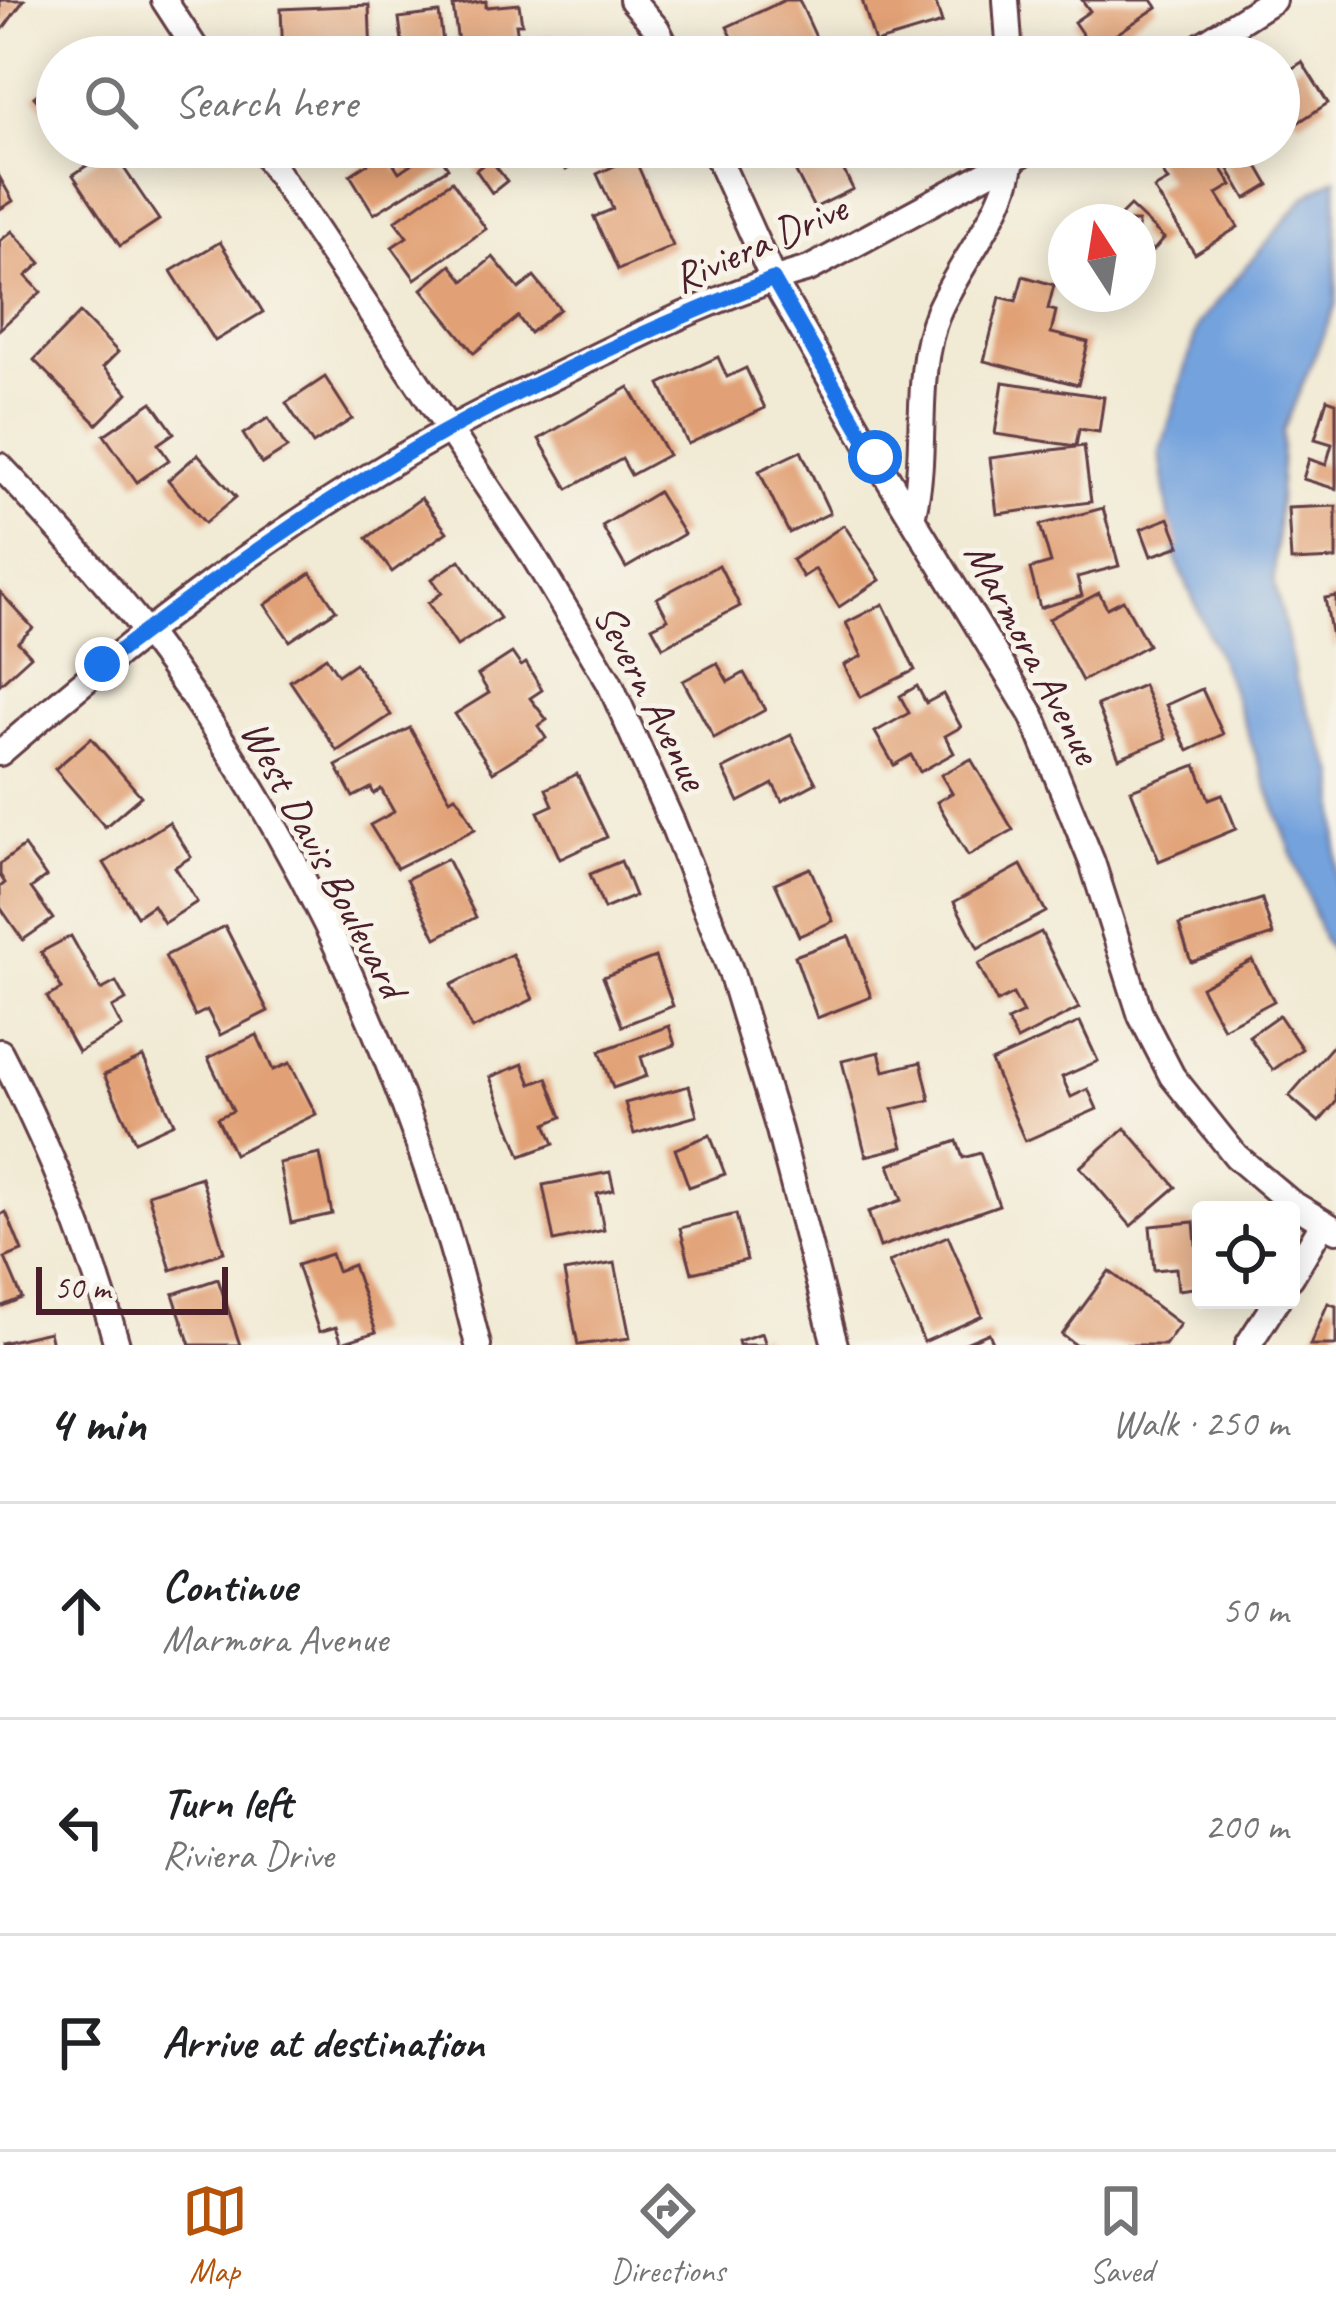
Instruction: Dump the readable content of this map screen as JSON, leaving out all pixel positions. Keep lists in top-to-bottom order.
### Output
{
  "streets": {
    "street": [
      "Riviera Drive",
      "Marmora Avenue",
      "Severn Avenue",
      "West Davis Boulevard"
    ]
  },
  "crossings": [
    ["Riviera Drive", "Marmora Avenue"],
    ["Riviera Drive", "Severn Avenue"],
    ["Riviera Drive", "West Davis Boulevard"]
  ],
  "scale_bar": "50 m",
  "north": "top",
  "page": {
    "search": "Search here",
    "scale": "50 m",
    "heading": ["4 min", "Walk · 250 m"],
    "list": [
      ["Continue", "Marmora Avenue", "50 m"],
      ["Turn left", "Riviera Drive", "200 m"],
      "Arrive at destination"
    ],
    "nav": ["Map", "Directions", "Saved"]
  }
}
